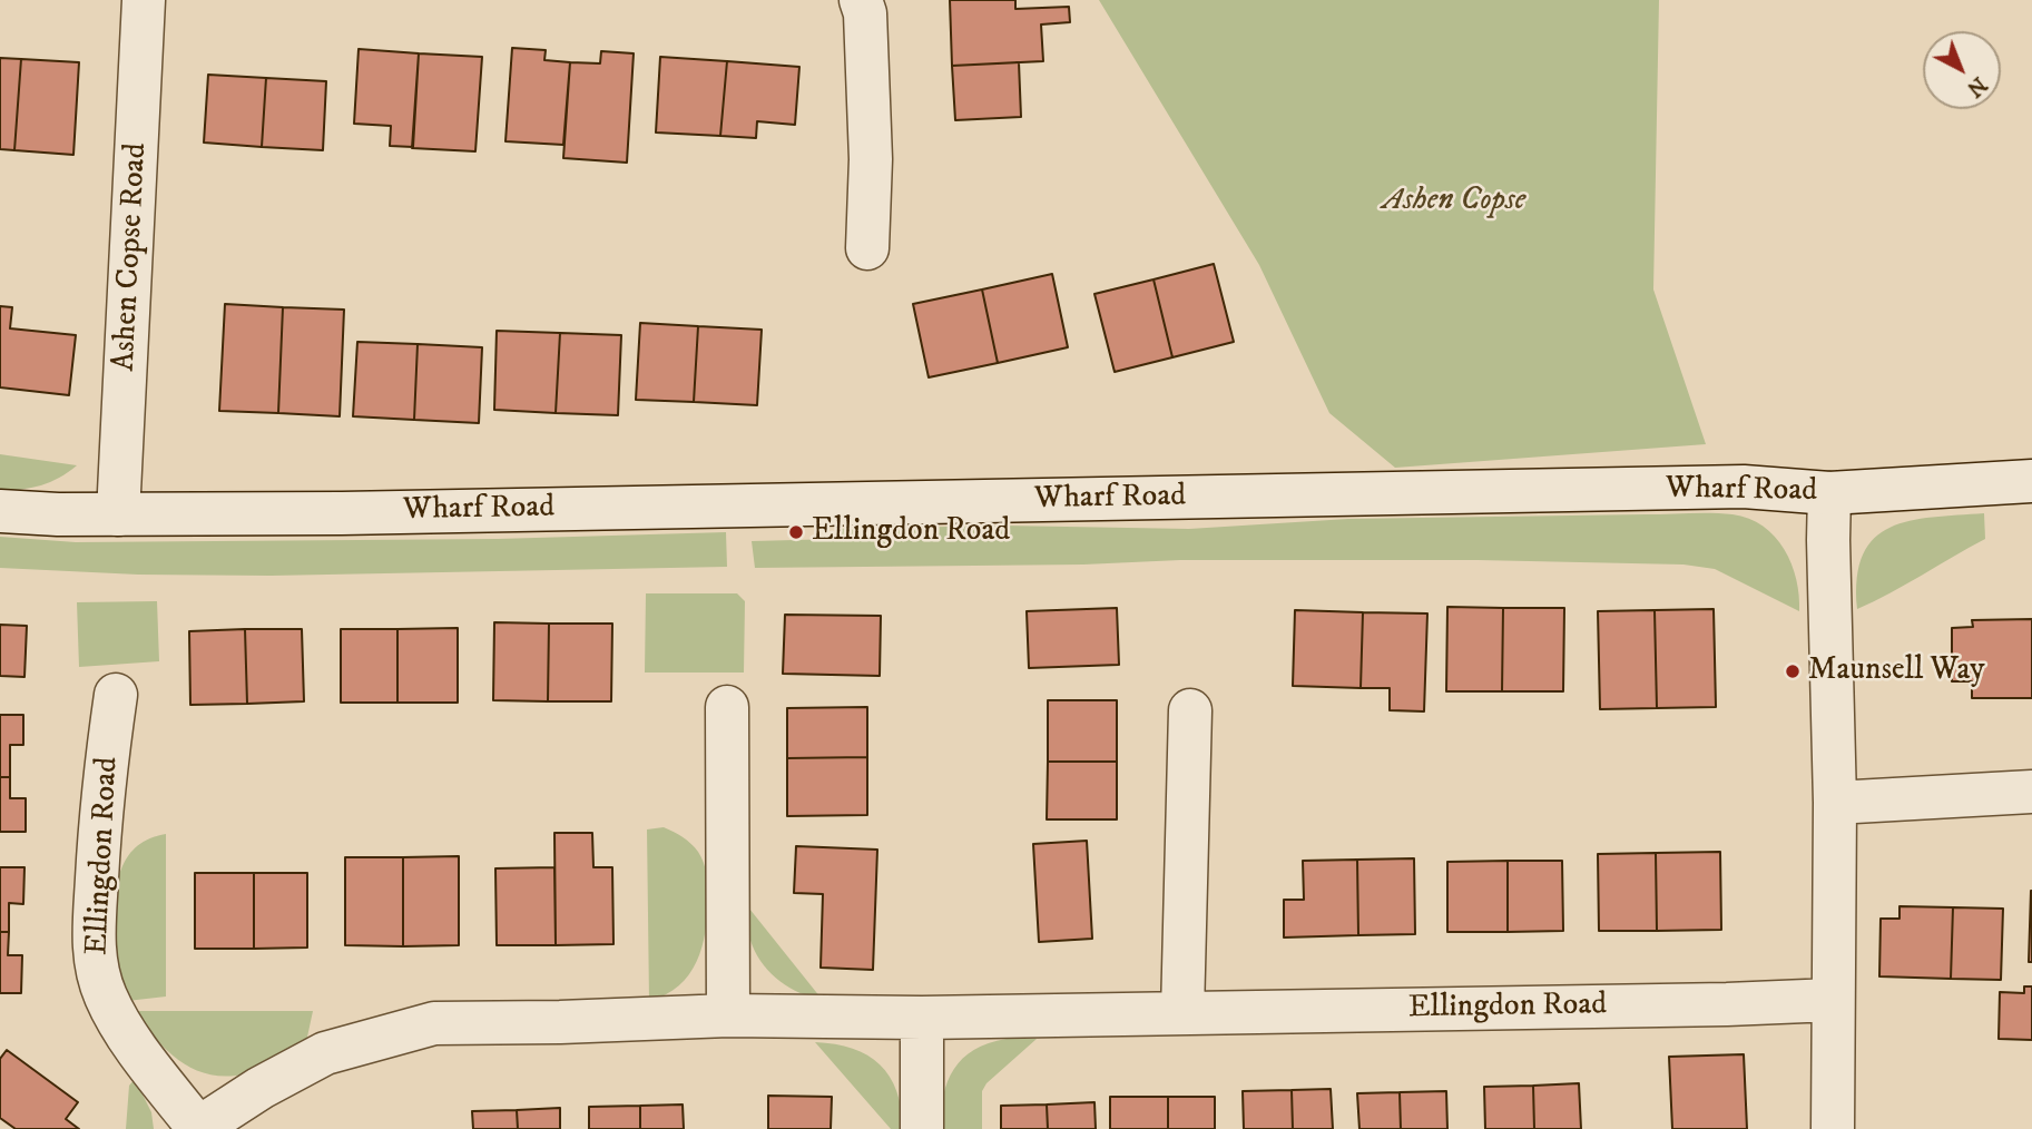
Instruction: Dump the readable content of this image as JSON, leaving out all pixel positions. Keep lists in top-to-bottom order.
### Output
{
  "streets": {
    "street": ["Ashen Copse Road", "Wharf Road", "Ellingdon Road"]
  },
  "crossings": [
    ["Ashen Copse Road", "Wharf Road"]
  ],
  "parks": ["Ashen Copse"],
  "places": ["Ellingdon Road", "Maunsell Way"],
  "north": "bottom right"
}
